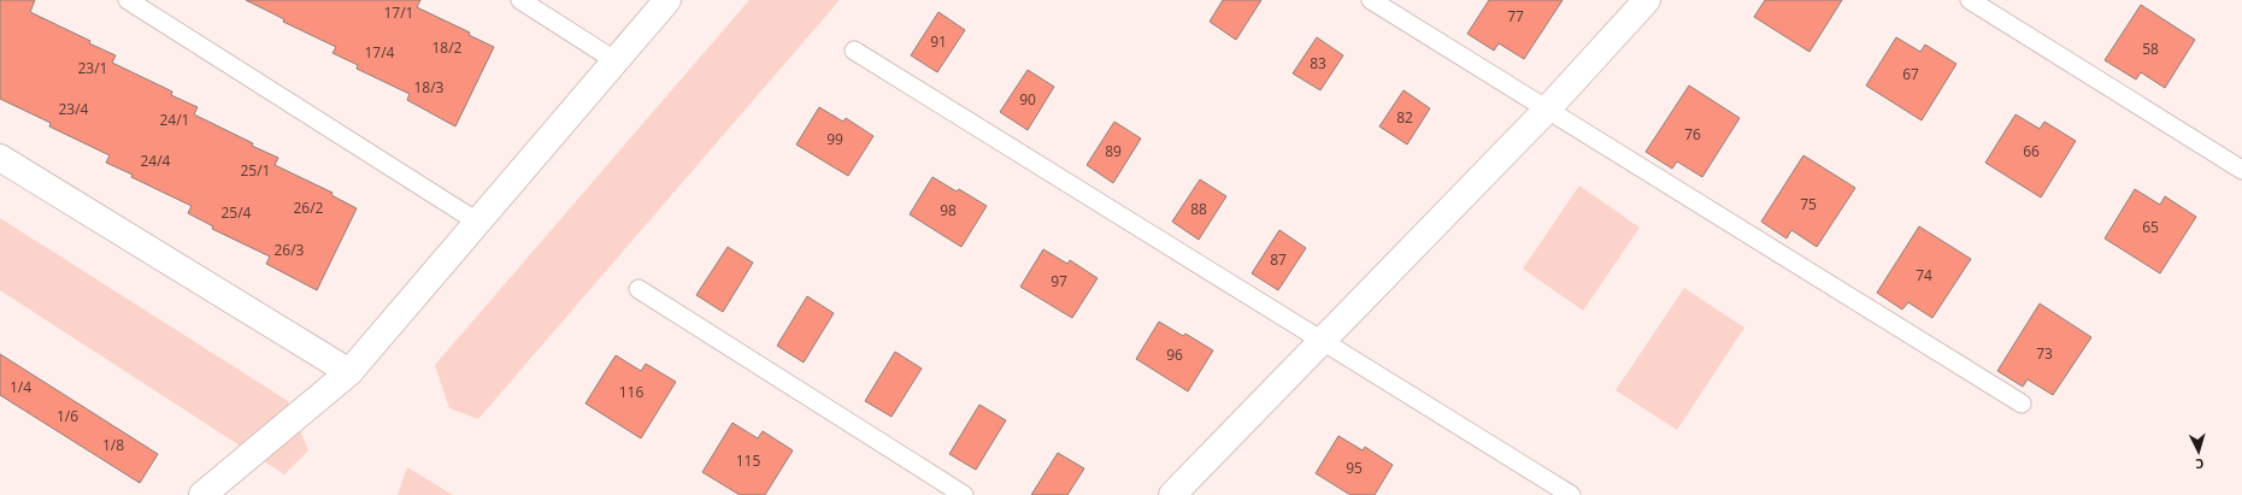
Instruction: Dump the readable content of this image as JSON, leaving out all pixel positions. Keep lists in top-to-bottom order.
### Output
{
  "house_numbers": [
    "17/1",
    "77",
    "91",
    "18/2",
    "58",
    "17/4",
    "83",
    "23/1",
    "67",
    "18/3",
    "90",
    "23/4",
    "82",
    "24/1",
    "76",
    "99",
    "89",
    "66",
    "24/4",
    "25/1",
    "75",
    "26/2",
    "88",
    "98",
    "25/4",
    "65",
    "26/3",
    "87",
    "74",
    "97",
    "73",
    "96",
    "1/4",
    "116",
    "1/6",
    "1/8",
    "115",
    "95"
  ],
  "north": "bottom"
}
